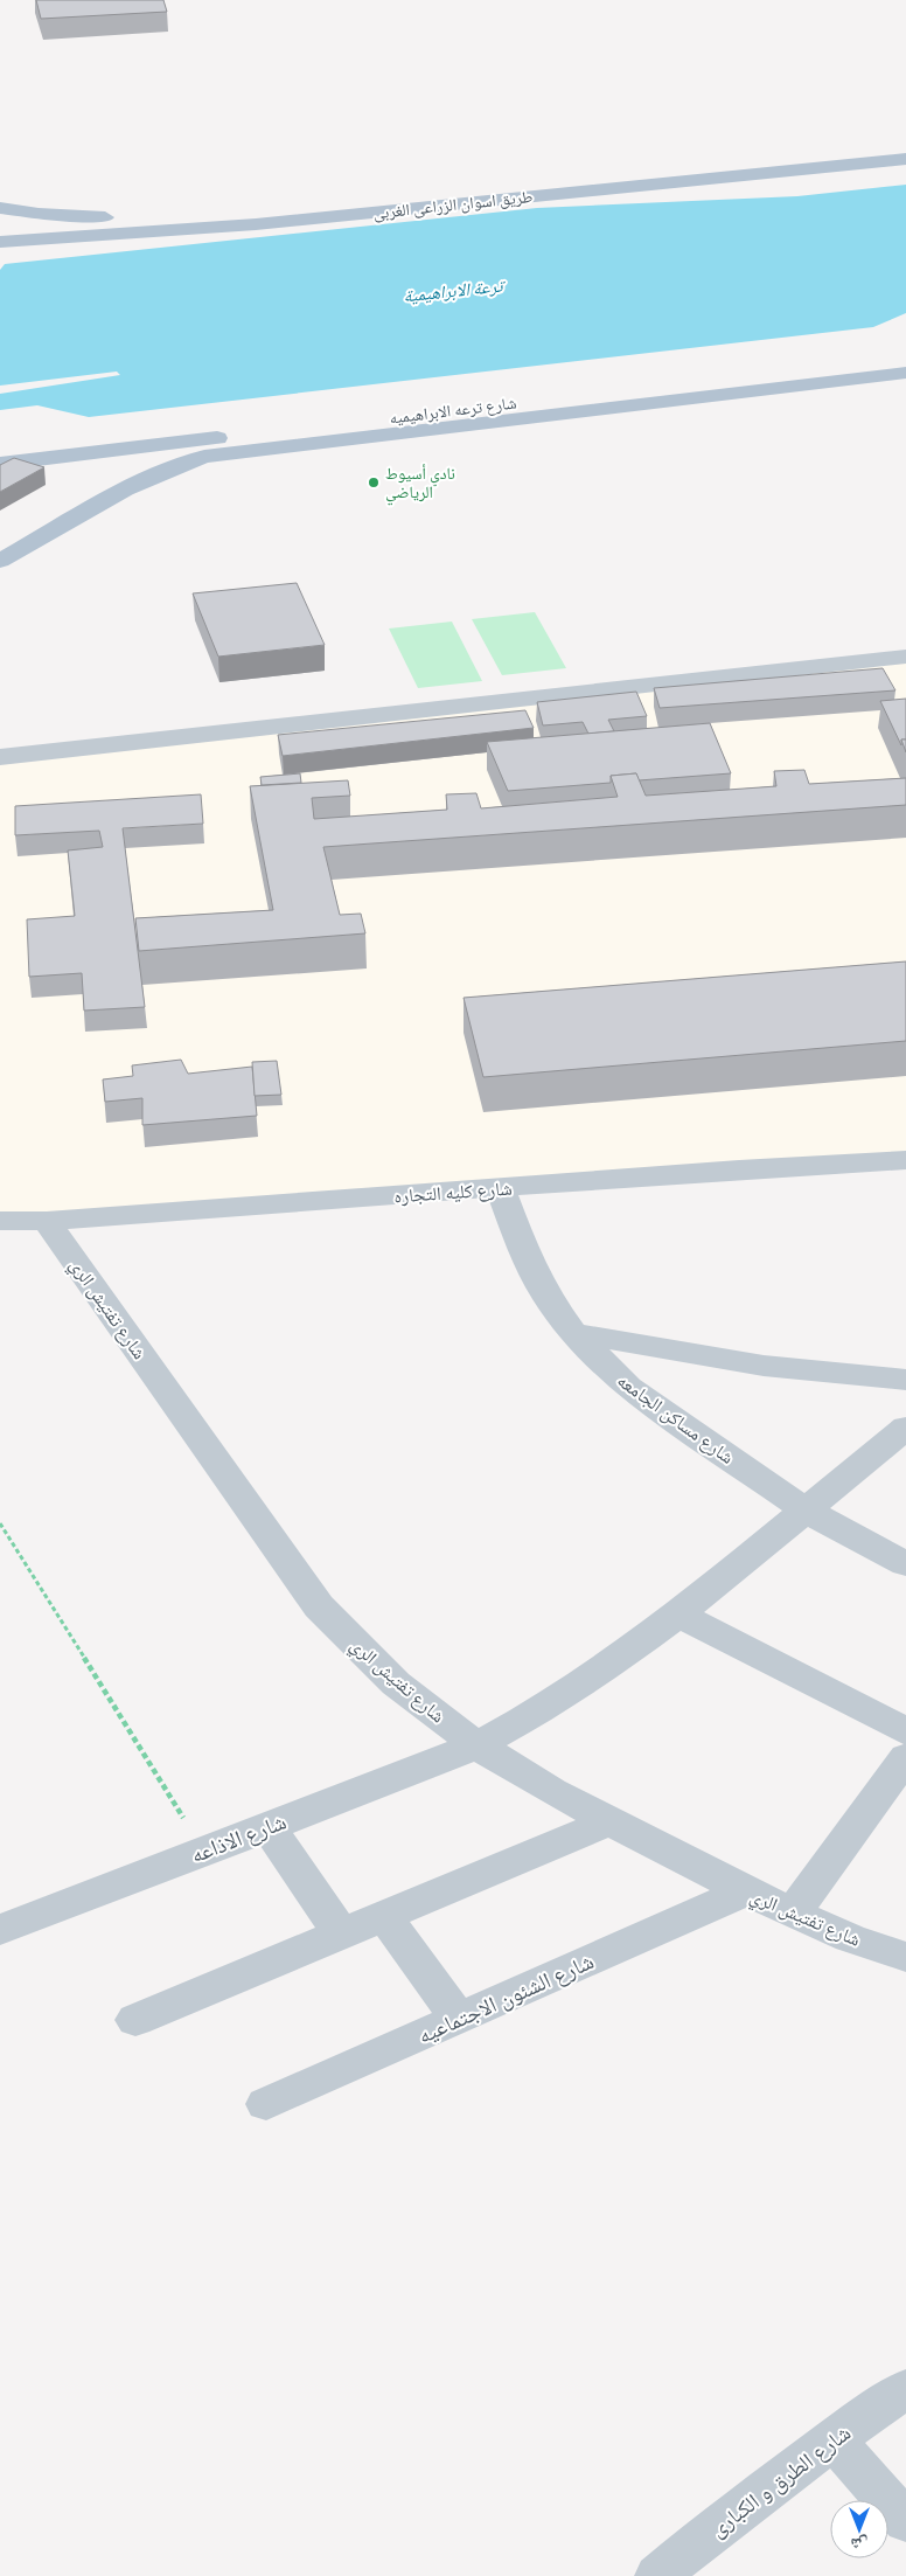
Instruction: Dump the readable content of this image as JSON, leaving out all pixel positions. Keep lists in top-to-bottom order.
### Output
{
  "streets": {
    "main road": ["طريق اسوان الزراعى الغربى", "شارع ترعه الابراهيميه"],
    "street": [
      "شارع كليه التجاره",
      "شارع تفتيش الري",
      "شارع مساكن الجامعه",
      "شارع الاذاعه",
      "شارع الشئون الاجتماعيه",
      "شارع الطرق و الكبارى"
    ]
  },
  "crossings": [
    ["شارع كليه التجاره", "شارع تفتيش الري"],
    ["شارع كليه التجاره", "شارع مساكن الجامعه"],
    ["شارع تفتيش الري", "شارع الاذاعه"],
    ["شارع تفتيش الري", "شارع الشئون الاجتماعيه"],
    ["شارع مساكن الجامعه", "شارع الاذاعه"]
  ],
  "water": ["ترعة الابراهيمية"],
  "places": ["نادي أسيوط الرياضي"],
  "north": "bottom"
}
